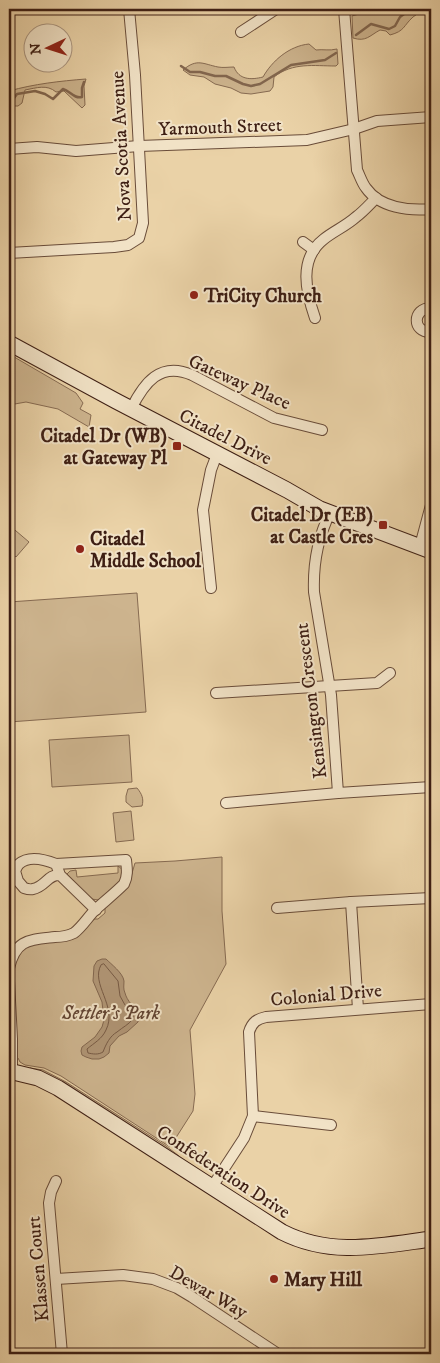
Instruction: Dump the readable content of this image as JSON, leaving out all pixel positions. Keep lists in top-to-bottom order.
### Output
{
  "streets": {
    "street": [
      "Yarmouth Street",
      "Nova Scotia Avenue",
      "Gateway Place",
      "Citadel Drive",
      "Kensington Crescent",
      "Colonial Drive",
      "Confederation Drive",
      "Klassen Court",
      "Dewar Way"
    ]
  },
  "crossings": [
    ["Yarmouth Street", "Nova Scotia Avenue"],
    ["Gateway Place", "Citadel Drive"],
    ["Citadel Drive", "Kensington Crescent"],
    ["Colonial Drive", "Confederation Drive"],
    ["Klassen Court", "Dewar Way"]
  ],
  "parks": ["Settler's Park"],
  "places": {
    "other": ["TriCity Church", "Citadel Middle School", "Mary Hill"],
    "transit": ["Citadel Dr (WB) at Gateway Pl", "Citadel Dr (EB) at Castle Cres"]
  },
  "north": "left"
}
